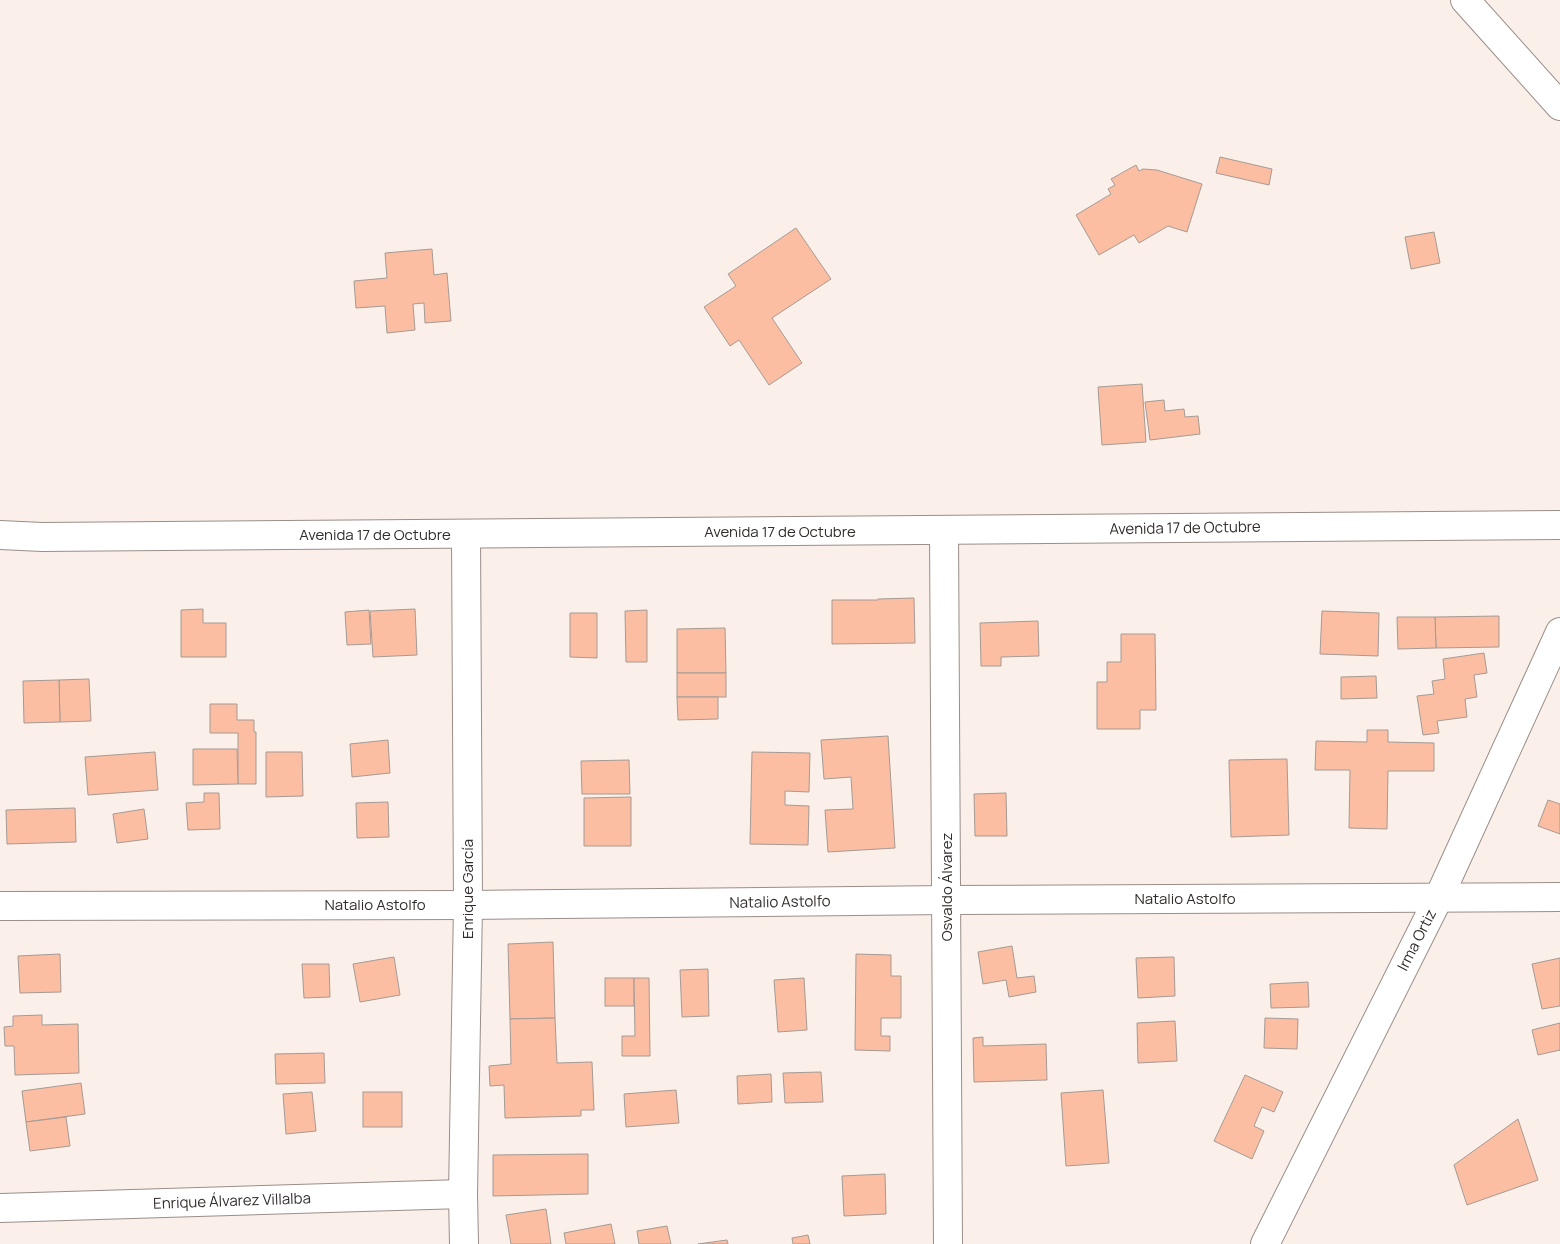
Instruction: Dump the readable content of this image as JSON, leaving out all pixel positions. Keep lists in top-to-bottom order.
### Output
{
  "streets": {
    "street": [
      "Avenida 17 de Octubre",
      "Osvaldo Álvarez",
      "Enrique García",
      "Natalio Astolfo",
      "Irma Ortiz",
      "Enrique Álvarez Villalba"
    ]
  },
  "crossings": [
    ["Avenida 17 de Octubre", "Osvaldo Álvarez"],
    ["Avenida 17 de Octubre", "Enrique García"],
    ["Osvaldo Álvarez", "Natalio Astolfo"],
    ["Enrique García", "Natalio Astolfo"],
    ["Enrique García", "Enrique Álvarez Villalba"],
    ["Natalio Astolfo", "Irma Ortiz"]
  ]
}
